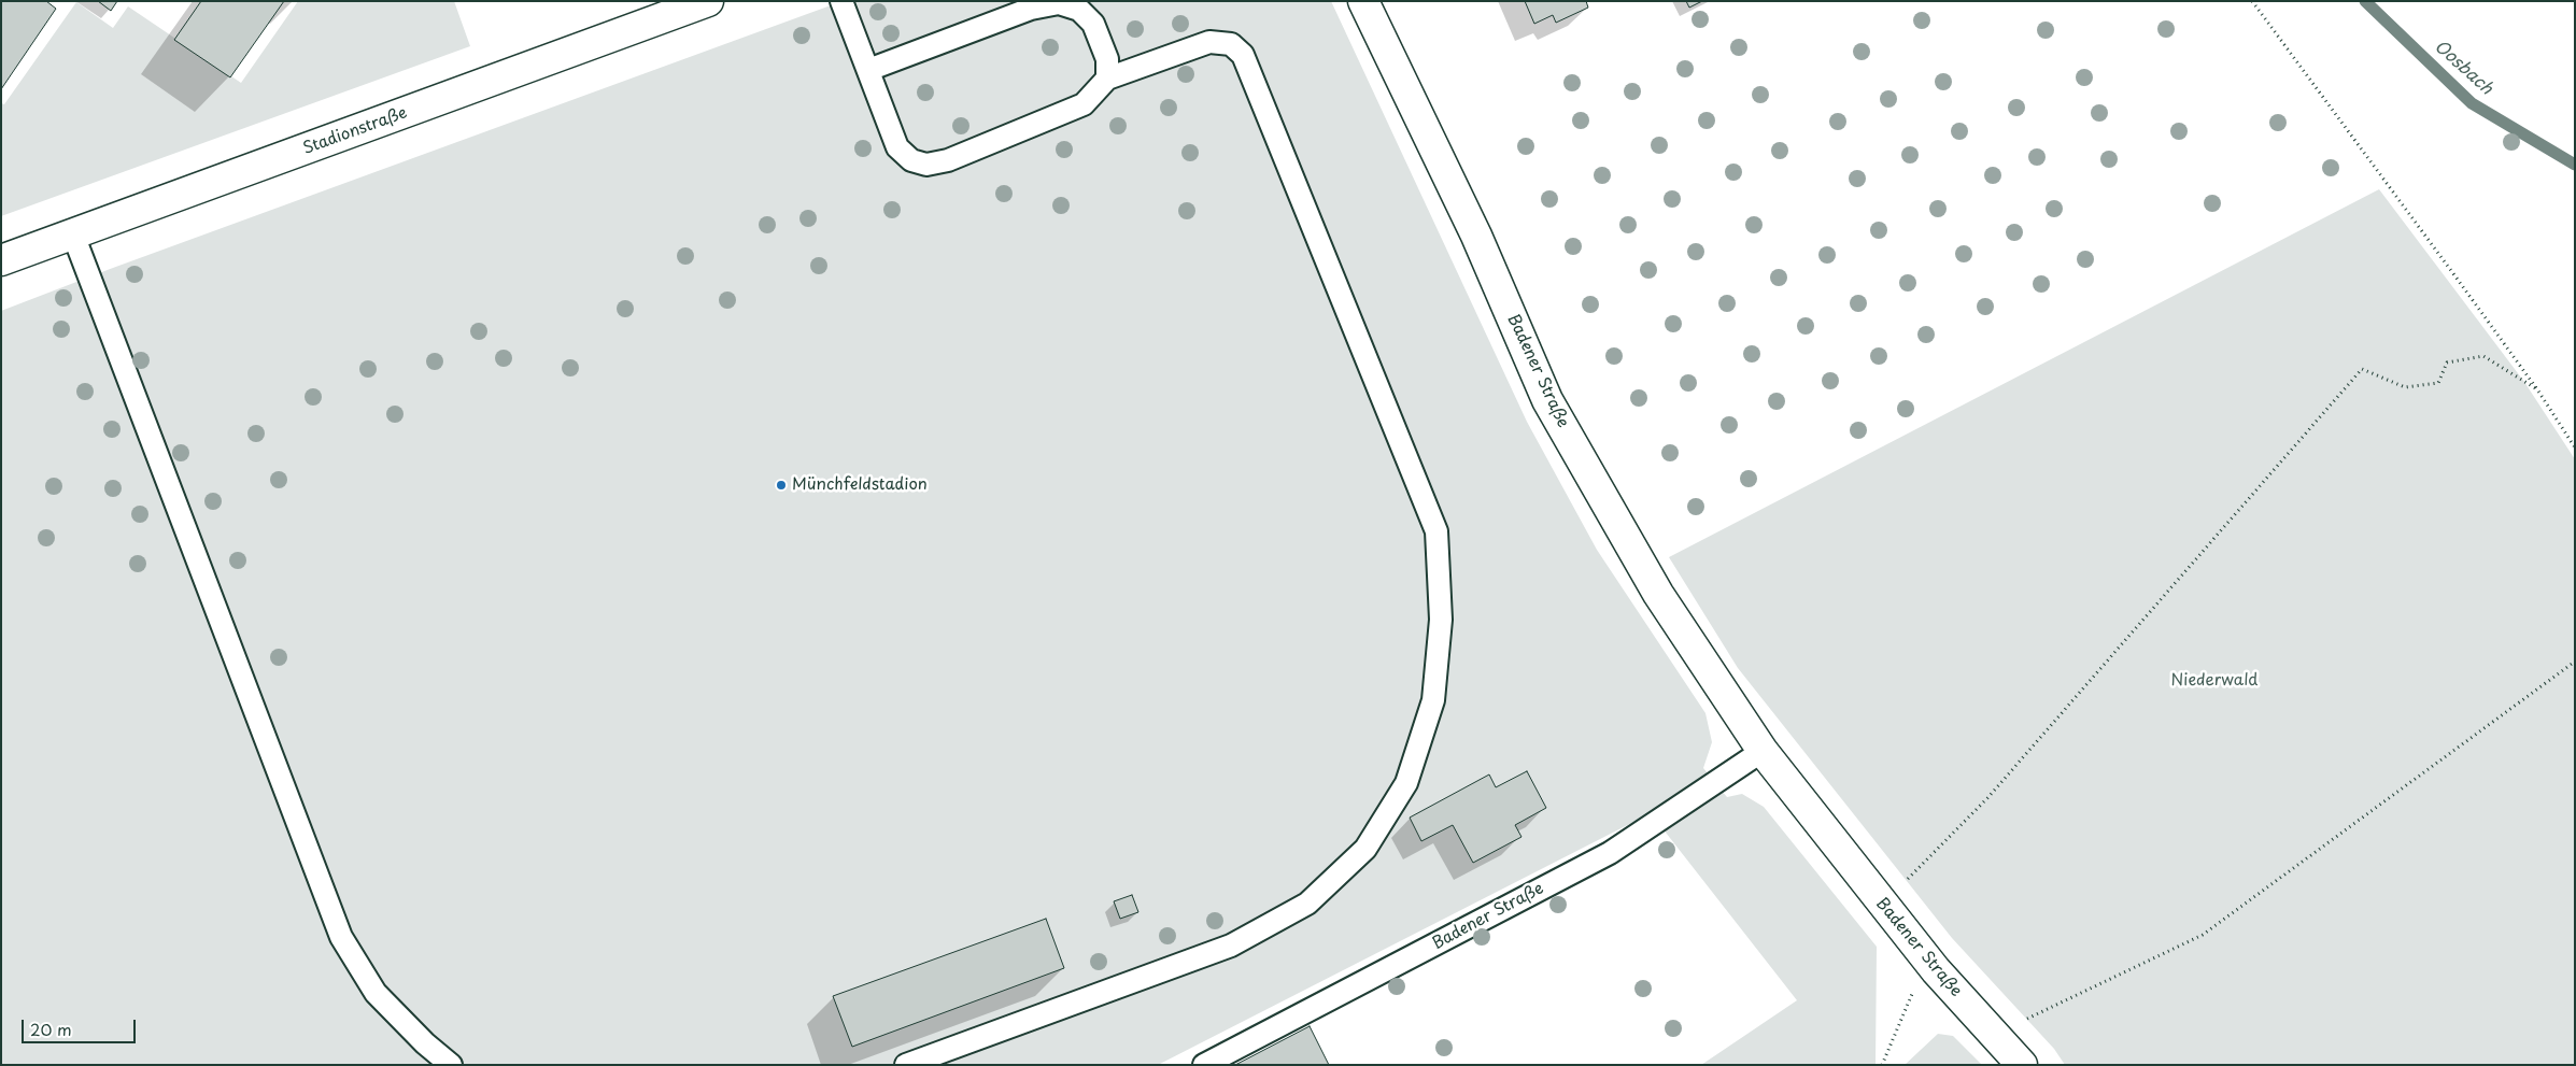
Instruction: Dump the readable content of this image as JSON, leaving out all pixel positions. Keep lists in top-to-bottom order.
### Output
{
  "streets": {
    "main road": ["Stadionstraße", "Badener Straße"]
  },
  "water": ["Oosbach"],
  "parks": ["Niederwald"],
  "places": ["Münchfeldstadion"],
  "scale_bar": "20 m"
}
